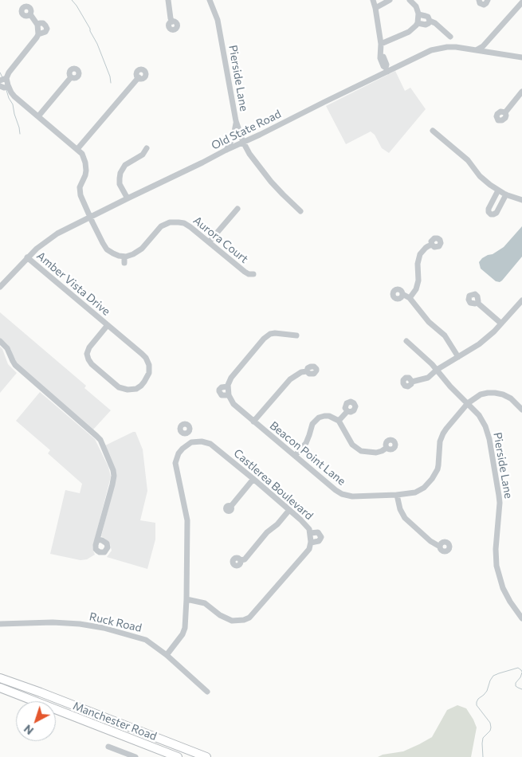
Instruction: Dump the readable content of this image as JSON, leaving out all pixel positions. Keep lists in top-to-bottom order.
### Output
{
  "streets": {
    "highway": ["Manchester Road"],
    "street": [
      "Pierside Lane",
      "Old State Road",
      "Aurora Court",
      "Amber Vista Drive",
      "Beacon Point Lane",
      "Castlerea Boulevard",
      "Ruck Road"
    ]
  },
  "crossings": [
    ["Pierside Lane", "Old State Road"],
    ["Pierside Lane", "Beacon Point Lane"],
    ["Old State Road", "Aurora Court"],
    ["Old State Road", "Amber Vista Drive"]
  ],
  "north": "bottom left"
}
